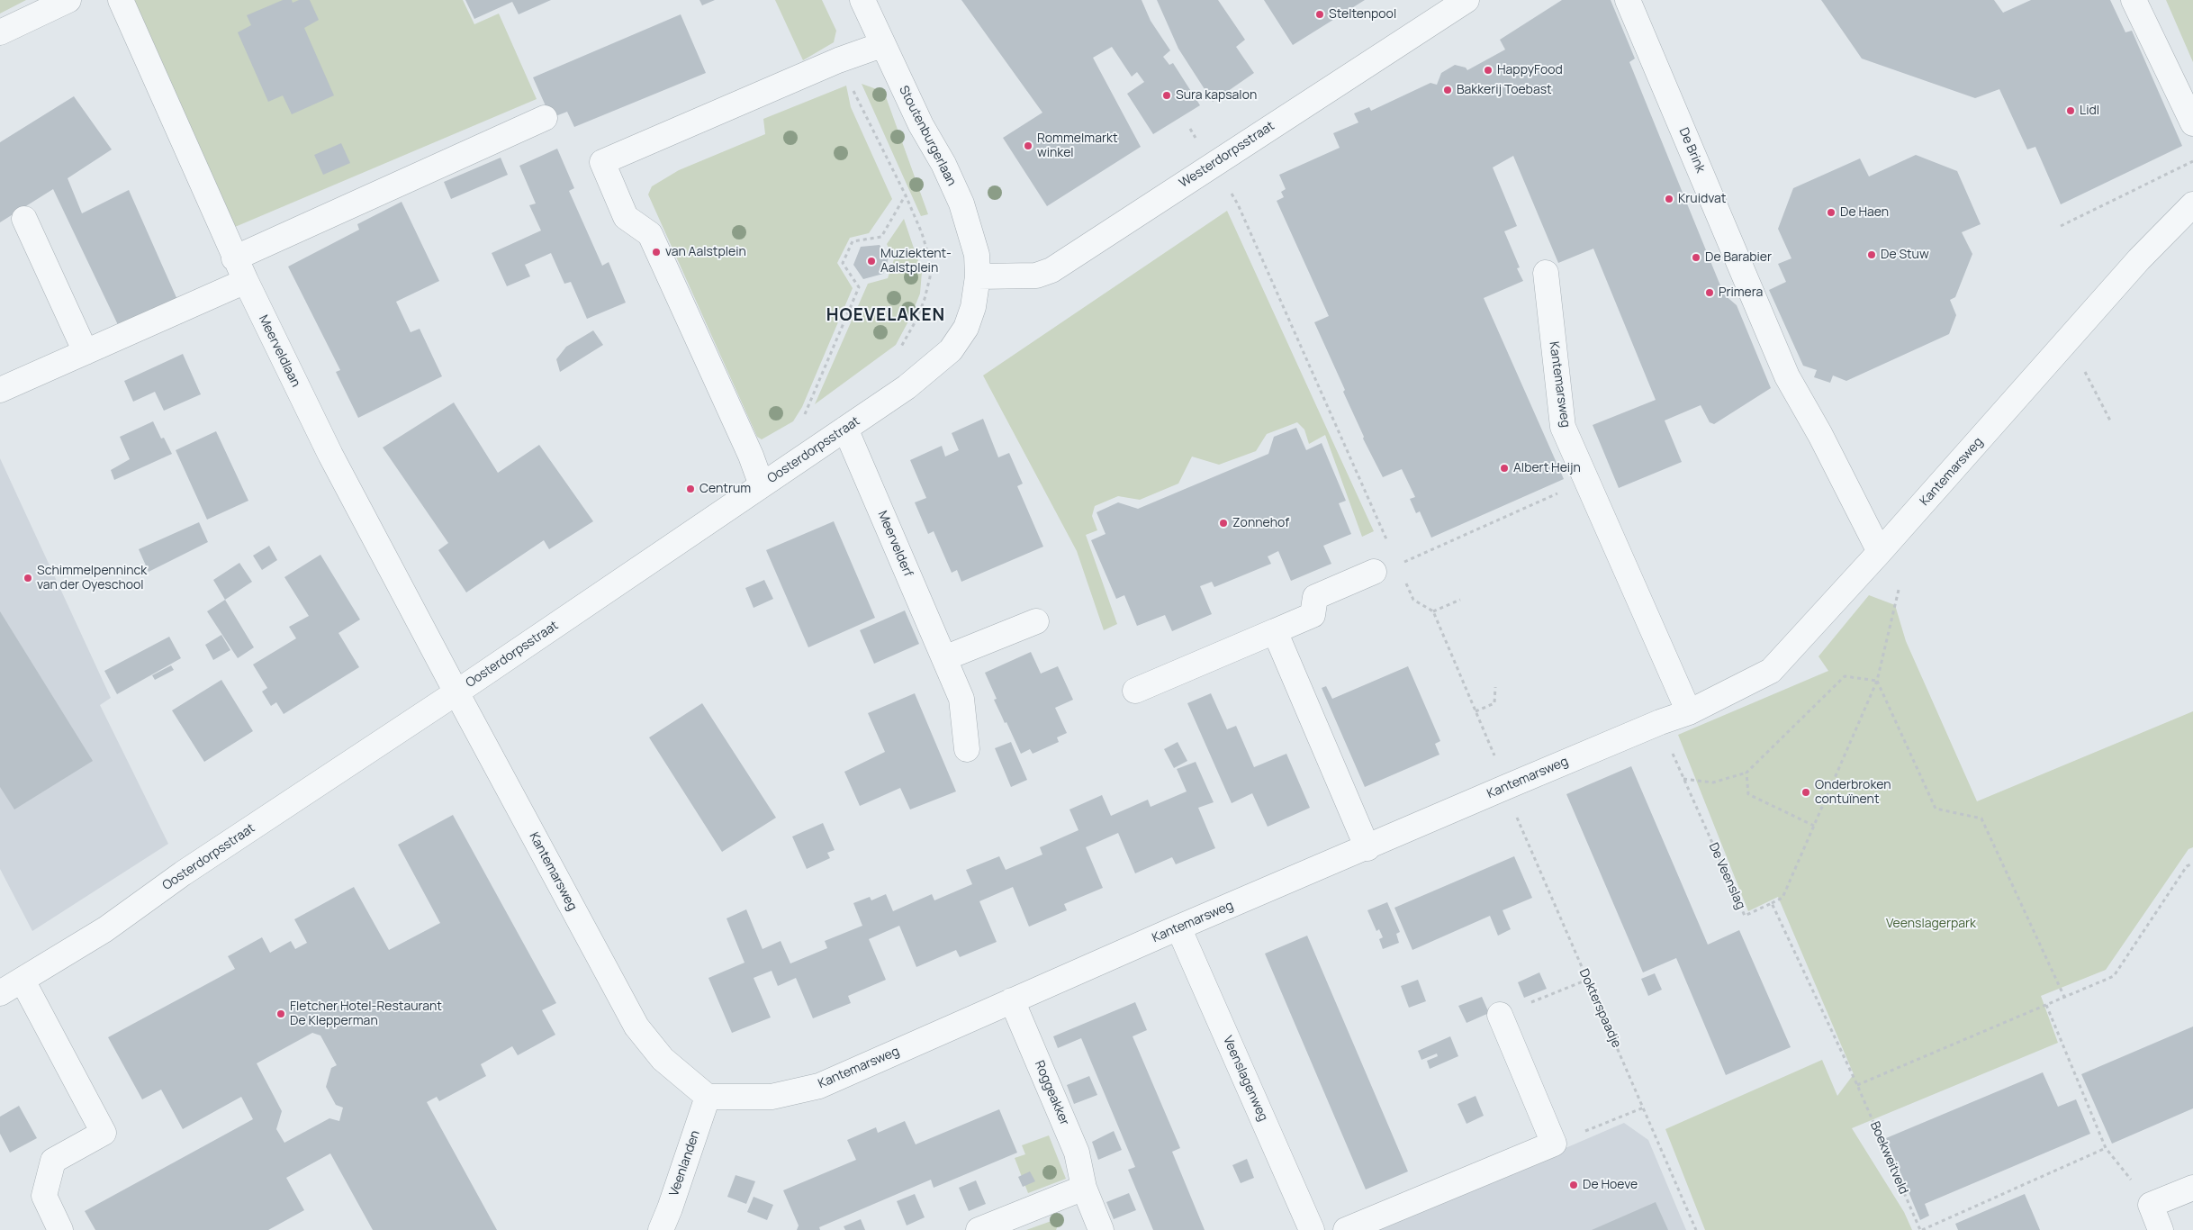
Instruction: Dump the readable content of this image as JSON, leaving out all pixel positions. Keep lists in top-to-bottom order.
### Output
{
  "streets": {
    "street": [
      "Stoutenburgerlaan",
      "De Brink",
      "Westerdorpsstraat",
      "Meerveldlaan",
      "Kantemarsweg",
      "Oosterdorpsstraat",
      "Meervelderf",
      "Veenslagenweg",
      "Roggeakker",
      "Veenlanden"
    ],
    "path": ["De Veenslag", "Dokterspaadje", "Boekweitveld"]
  },
  "crossings": [
    ["Stoutenburgerlaan", "Westerdorpsstraat"],
    ["Stoutenburgerlaan", "Oosterdorpsstraat"],
    ["De Brink", "Kantemarsweg"],
    ["Westerdorpsstraat", "Oosterdorpsstraat"],
    ["Meerveldlaan", "Kantemarsweg"],
    ["Meerveldlaan", "Oosterdorpsstraat"],
    ["Kantemarsweg", "Oosterdorpsstraat"],
    ["Kantemarsweg", "De Veenslag"],
    ["Kantemarsweg", "Dokterspaadje"],
    ["Kantemarsweg", "Veenslagenweg"],
    ["Kantemarsweg", "Roggeakker"],
    ["Kantemarsweg", "Veenlanden"],
    ["Oosterdorpsstraat", "Meervelderf"]
  ],
  "districts": ["HOEVELAKEN"],
  "parks": ["Veenslagerpark"],
  "places": [
    "Steltenpool",
    "HappyFood",
    "Bakkerij Toebast",
    "Sura kapsalon",
    "Lidl",
    "Rommelmarkt winkel",
    "Kruidvat",
    "De Haen",
    "van Aalstplein",
    "De Stuw",
    "De Barabier",
    "Muziektent- Aalstplein",
    "Primera",
    "Albert Heijn",
    "Centrum",
    "Zonnehof",
    "Schimmelpenninck van der Oyeschool",
    "Onderbroken contuïnent",
    "Fletcher Hotel-Restaurant De Klepperman",
    "De Hoeve"
  ]
}
